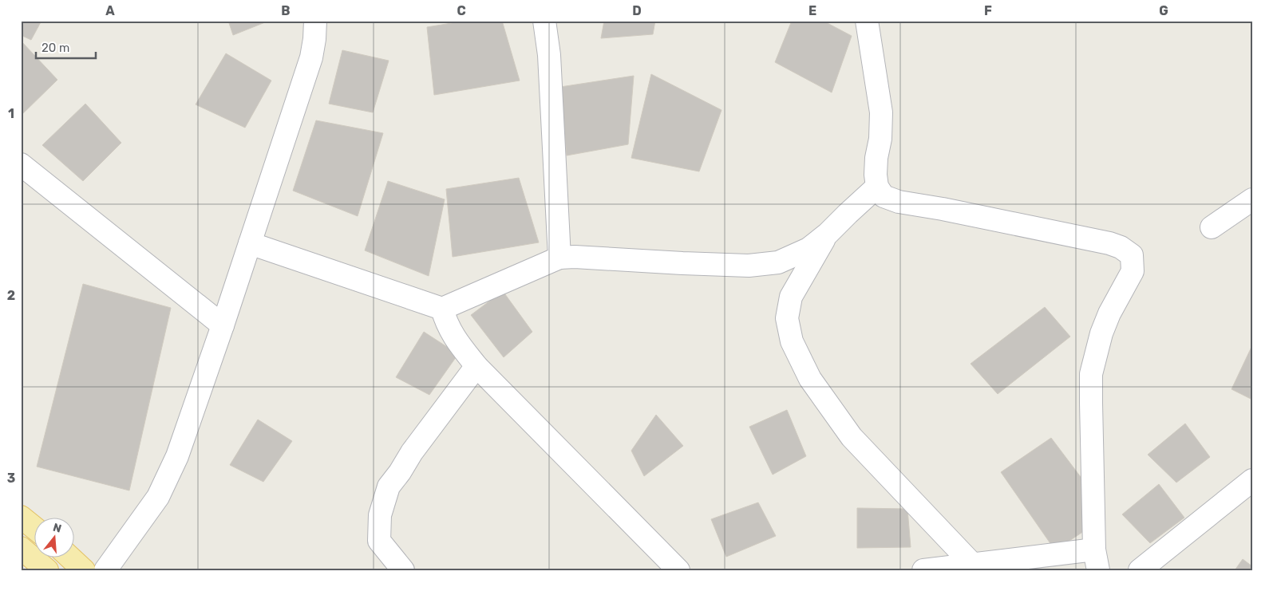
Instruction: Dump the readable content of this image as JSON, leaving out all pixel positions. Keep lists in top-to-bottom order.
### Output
{
  "scale_bar": "20 m",
  "north": "top",
  "grid": {
    "columns": [
      "A",
      "B",
      "C",
      "D",
      "E",
      "F",
      "G"
    ],
    "rows": ["1", "2", "3"]
  }
}
